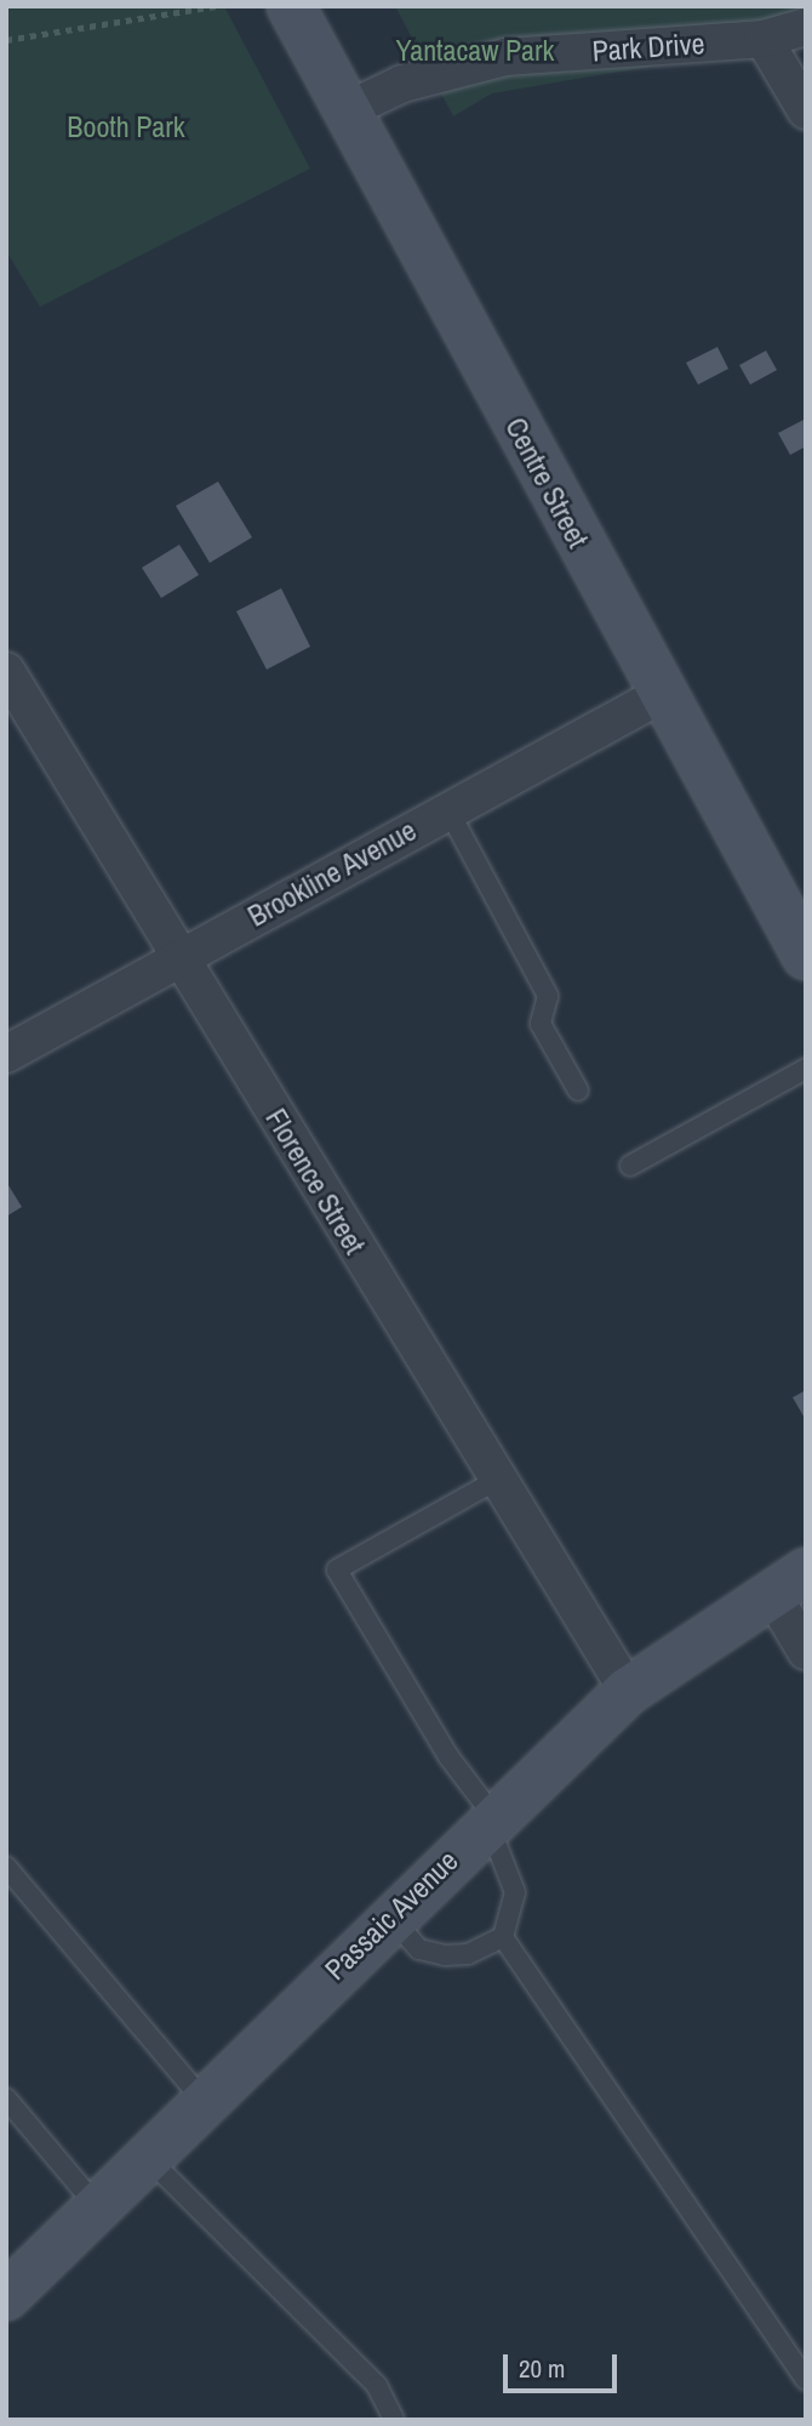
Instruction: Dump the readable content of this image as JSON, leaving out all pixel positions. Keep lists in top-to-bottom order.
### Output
{
  "streets": {
    "street": [
      "Park Drive",
      "Centre Street",
      "Brookline Avenue",
      "Florence Street",
      "Passaic Avenue"
    ]
  },
  "crossings": [
    ["Park Drive", "Centre Street"],
    ["Centre Street", "Brookline Avenue"],
    ["Brookline Avenue", "Florence Street"],
    ["Florence Street", "Passaic Avenue"]
  ],
  "parks": ["Yantacaw Park", "Booth Park"],
  "scale_bar": "20 m"
}
